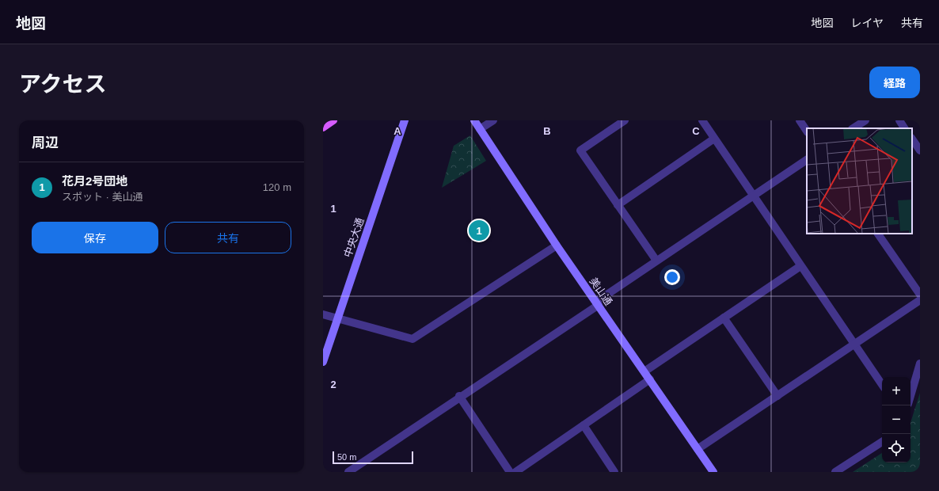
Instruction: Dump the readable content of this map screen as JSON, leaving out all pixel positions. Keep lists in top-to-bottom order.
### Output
{
  "streets": {
    "street": ["中央大通", "美山通"]
  },
  "scale_bar": "50 m",
  "page": {
    "header": "地図",
    "nav": ["地図", "レイヤ", "共有"],
    "title": "アクセス",
    "buttons": [
      "経路",
      ["保存", "共有"]
    ],
    "heading": "周辺",
    "list": [
      {
        "mark": "1",
        "name": "花月2号団地",
        "note": "スポット · 美山通",
        "value": "120 m"
      }
    ],
    "pins": "1",
    "map_buttons": ["+", "−"],
    "scale": "50 m"
  },
  "grid": {
    "columns": ["A", "B", "C"],
    "rows": ["1", "2"]
  }
}
